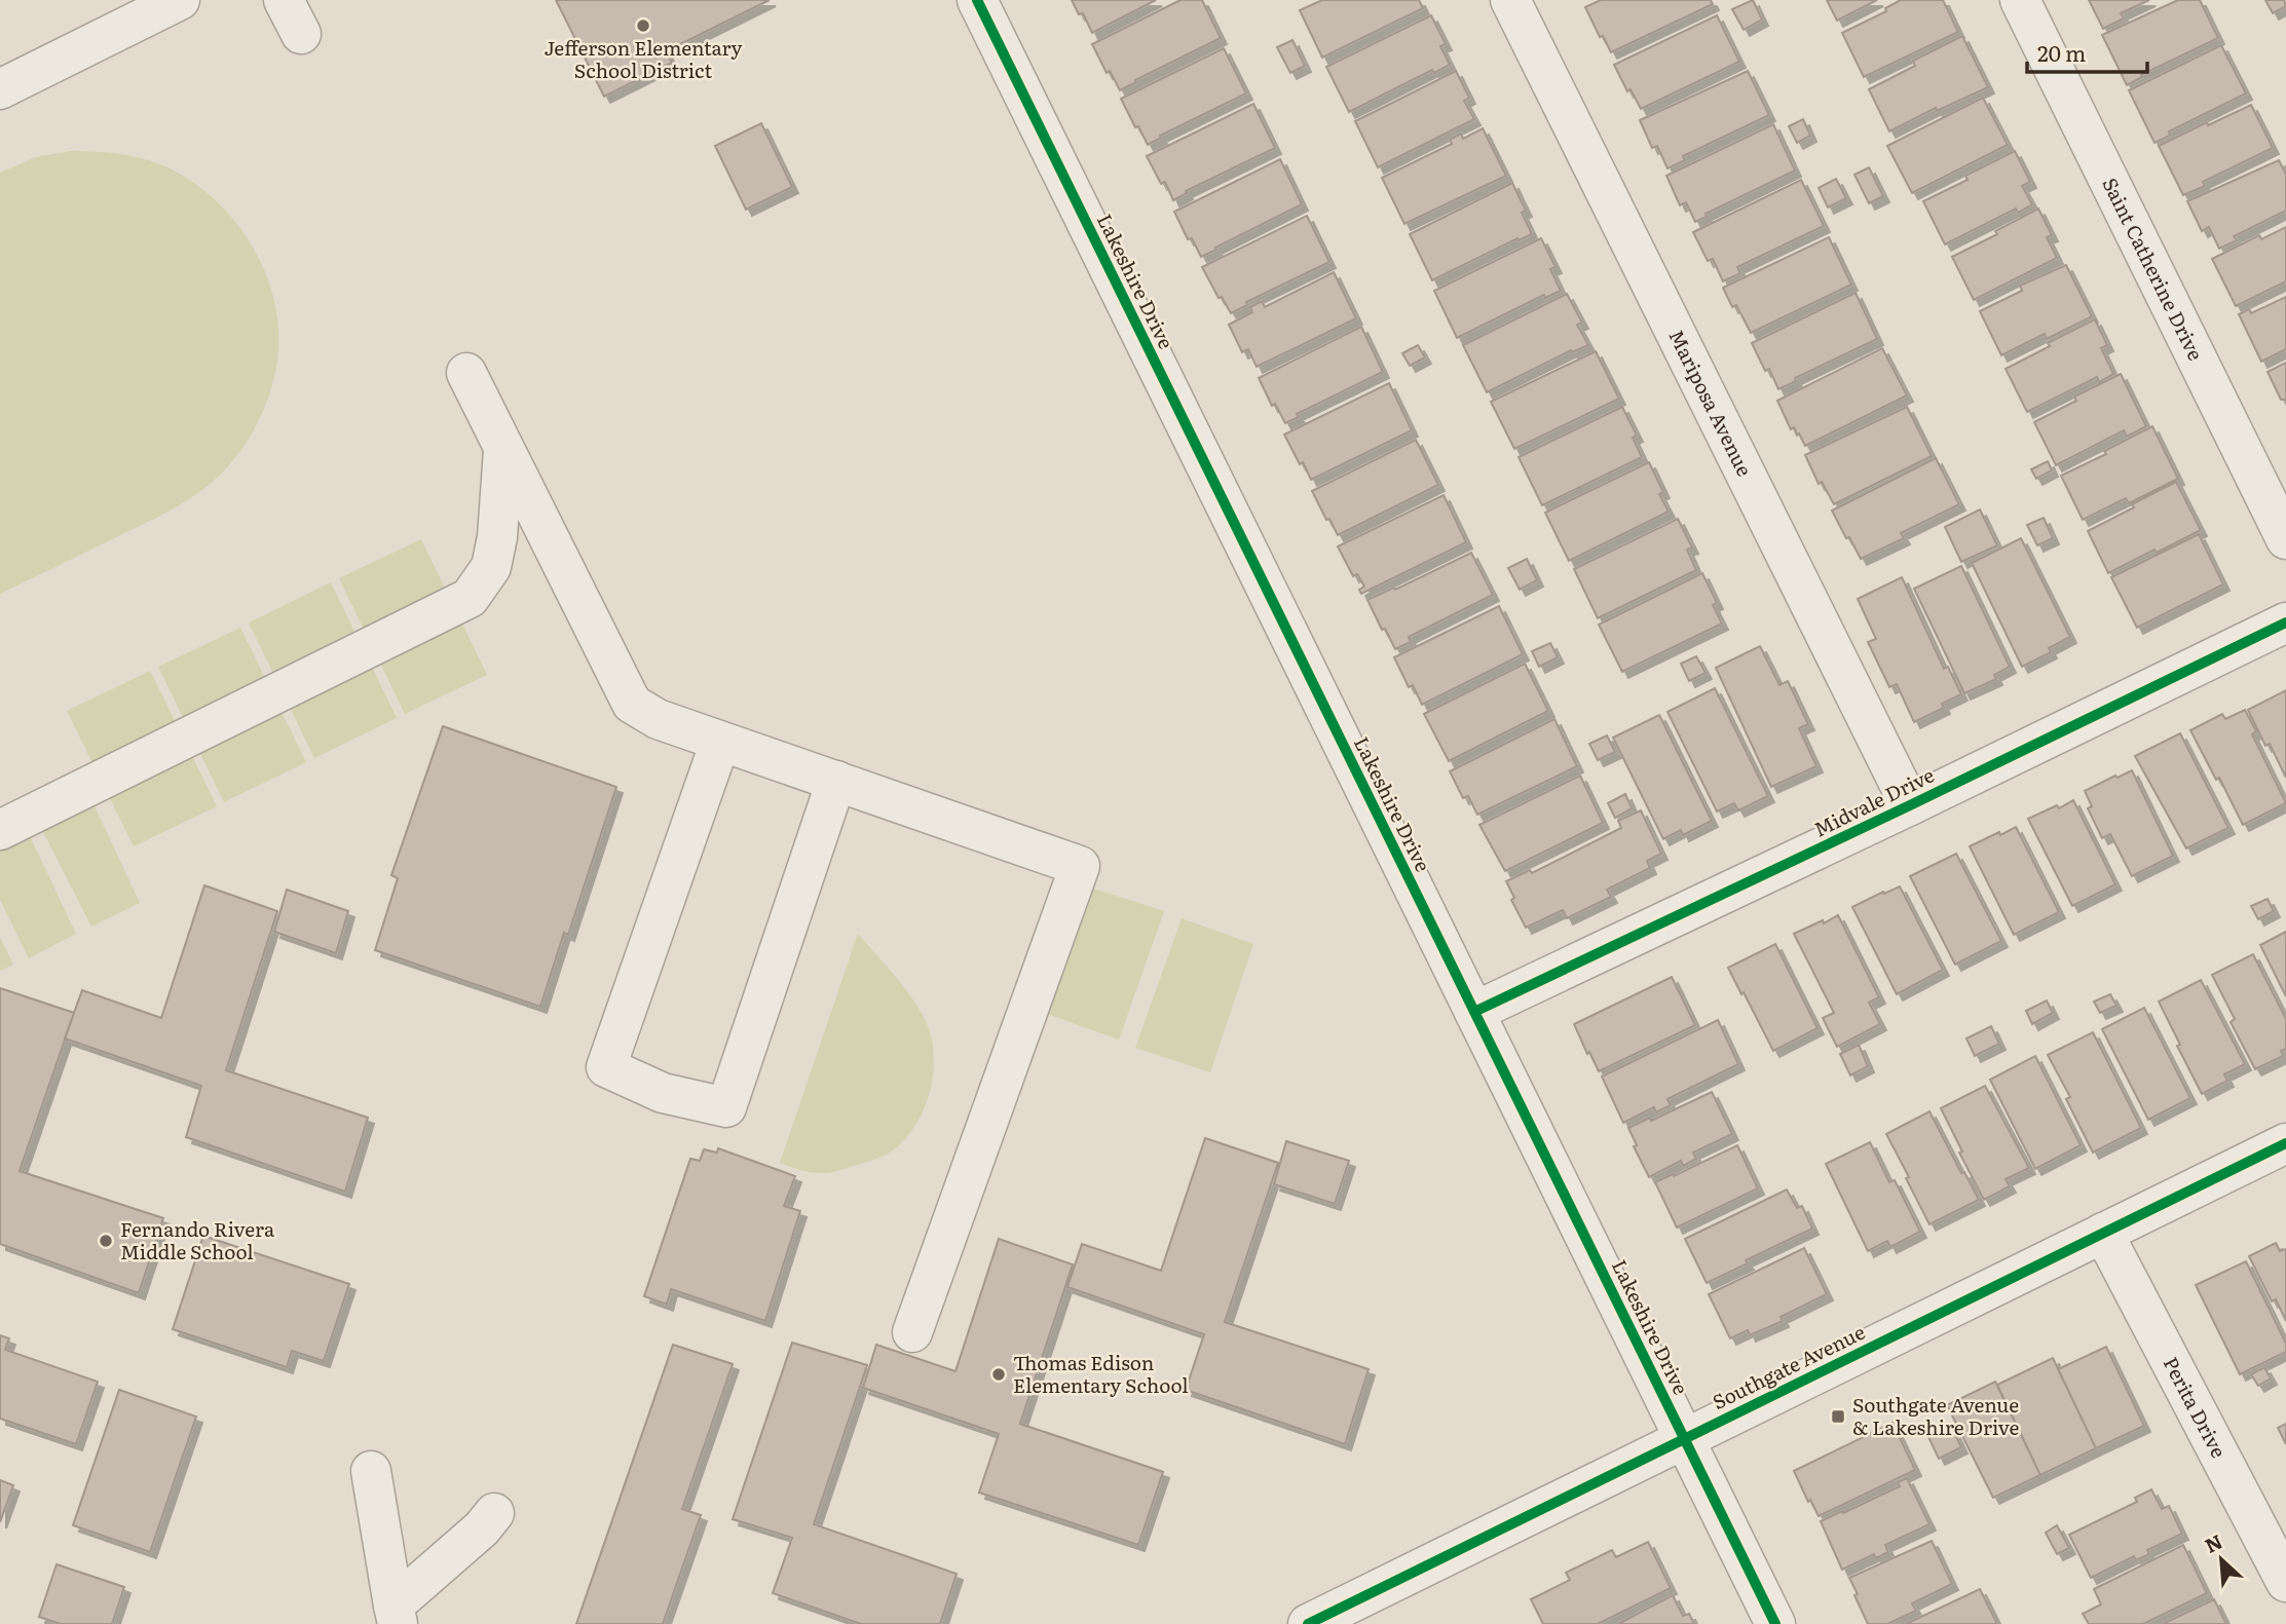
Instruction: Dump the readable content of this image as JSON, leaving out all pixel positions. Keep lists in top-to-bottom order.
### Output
{
  "streets": {
    "street": [
      "Saint Catherine Drive",
      "Lakeshire Drive",
      "Mariposa Avenue",
      "Midvale Drive",
      "Southgate Avenue",
      "Perita Drive"
    ]
  },
  "crossings": [
    ["Lakeshire Drive", "Midvale Drive"],
    ["Lakeshire Drive", "Southgate Avenue"],
    ["Mariposa Avenue", "Midvale Drive"],
    ["Southgate Avenue", "Perita Drive"]
  ],
  "places": {
    "other": ["Jefferson Elementary School District", "Fernando Rivera Middle School", "Thomas Edison Elementary School"],
    "transit": ["Southgate Avenue & Lakeshire Drive"]
  },
  "scale_bar": "20 m",
  "north": "top left"
}
